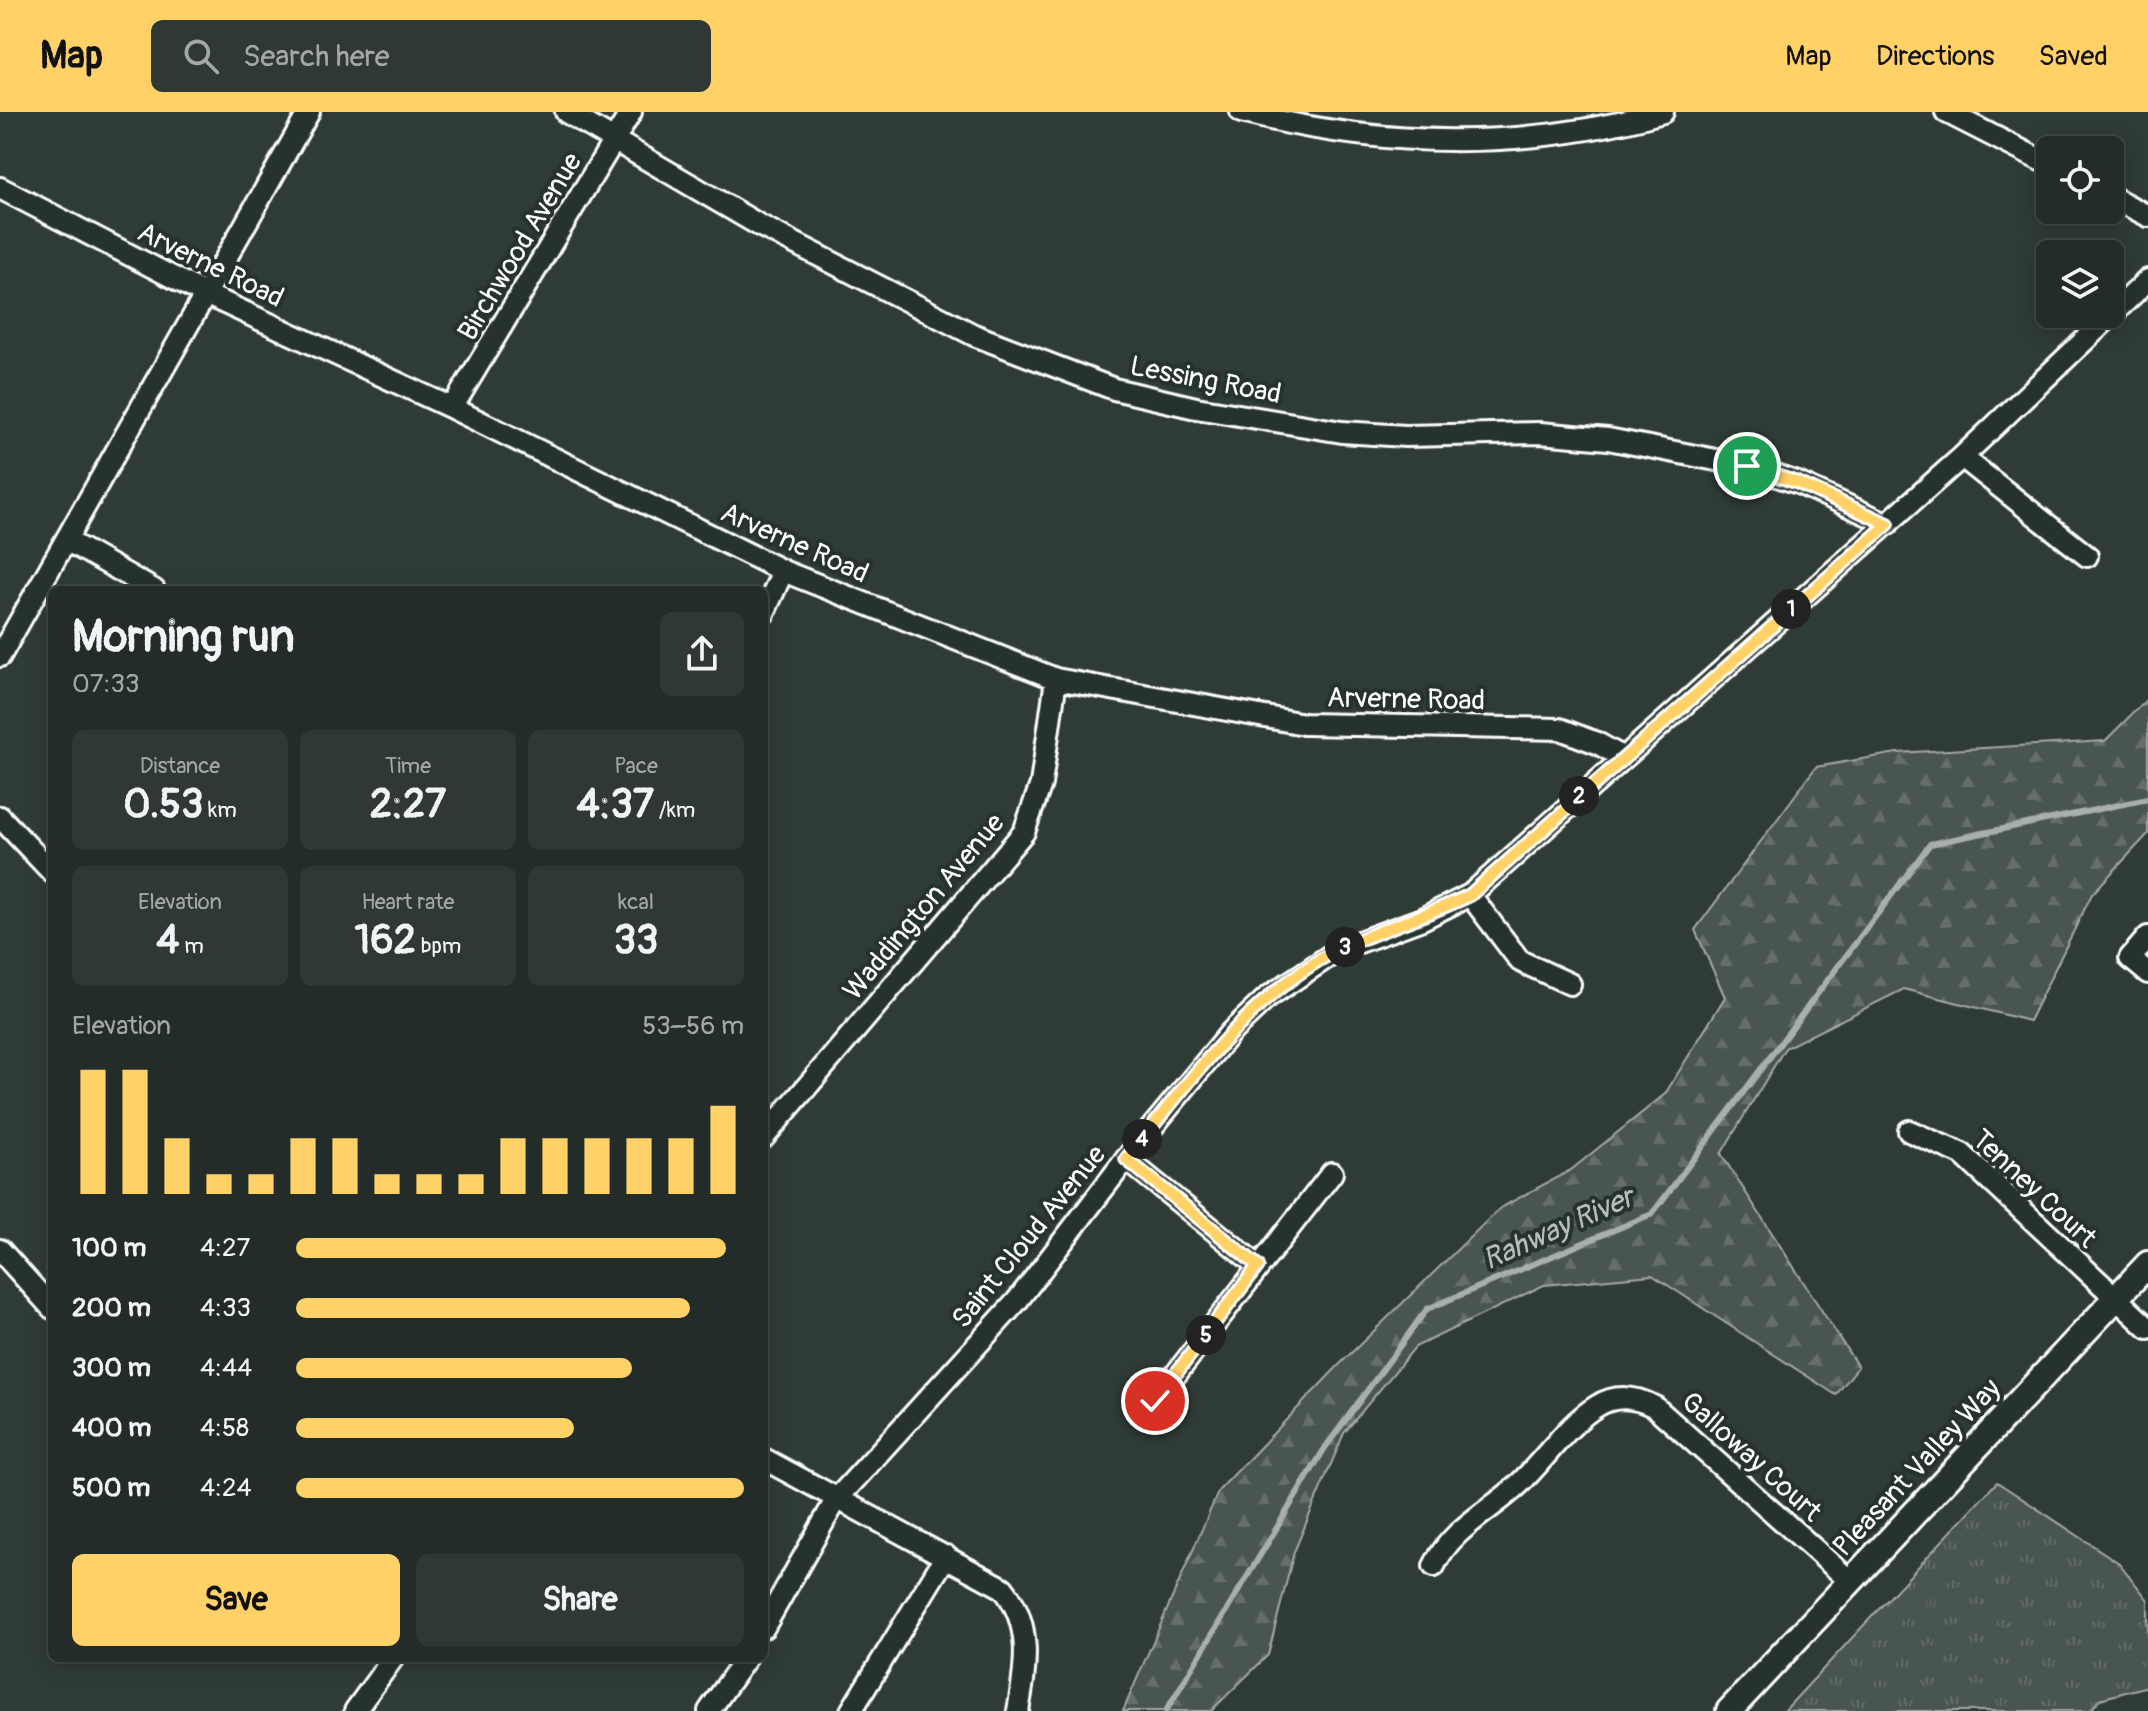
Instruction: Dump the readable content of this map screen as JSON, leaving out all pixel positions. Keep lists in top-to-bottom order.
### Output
{
  "streets": {
    "main road": ["Pleasant Valley Way"],
    "street": [
      "Birchwood Avenue",
      "Arverne Road",
      "Lessing Road",
      "Waddington Avenue",
      "Tenney Court",
      "Saint Cloud Avenue",
      "Galloway Court"
    ]
  },
  "crossings": [
    ["Birchwood Avenue", "Arverne Road"],
    ["Birchwood Avenue", "Lessing Road"],
    ["Arverne Road", "Waddington Avenue"],
    ["Arverne Road", "Saint Cloud Avenue"],
    ["Lessing Road", "Saint Cloud Avenue"],
    ["Tenney Court", "Pleasant Valley Way"],
    ["Galloway Court", "Pleasant Valley Way"]
  ],
  "water": ["Rahway River"],
  "page": {
    "header": "Map",
    "search": "Search here",
    "nav": ["Map", "Directions", "Saved"],
    "heading": ["Morning run", "07:33"],
    "pins": [
      "1",
      "2",
      "3",
      "4",
      "5"
    ],
    "stats": [
      ["Distance", "0.53 km"],
      ["Time", "2:27"],
      ["Pace", "4:37 /km"],
      ["Elevation", "4 m"],
      ["Heart rate", "162 bpm"],
      ["kcal", "33"]
    ],
    "chart": ["Elevation", "53–56 m"],
    "list": [
      {
        "name": "100 m",
        "note": "4:27"
      },
      {
        "name": "200 m",
        "note": "4:33"
      },
      {
        "name": "300 m",
        "note": "4:44"
      },
      {
        "name": "400 m",
        "note": "4:58"
      },
      {
        "name": "500 m",
        "note": "4:24"
      }
    ],
    "buttons": ["Save", "Share"]
  }
}
